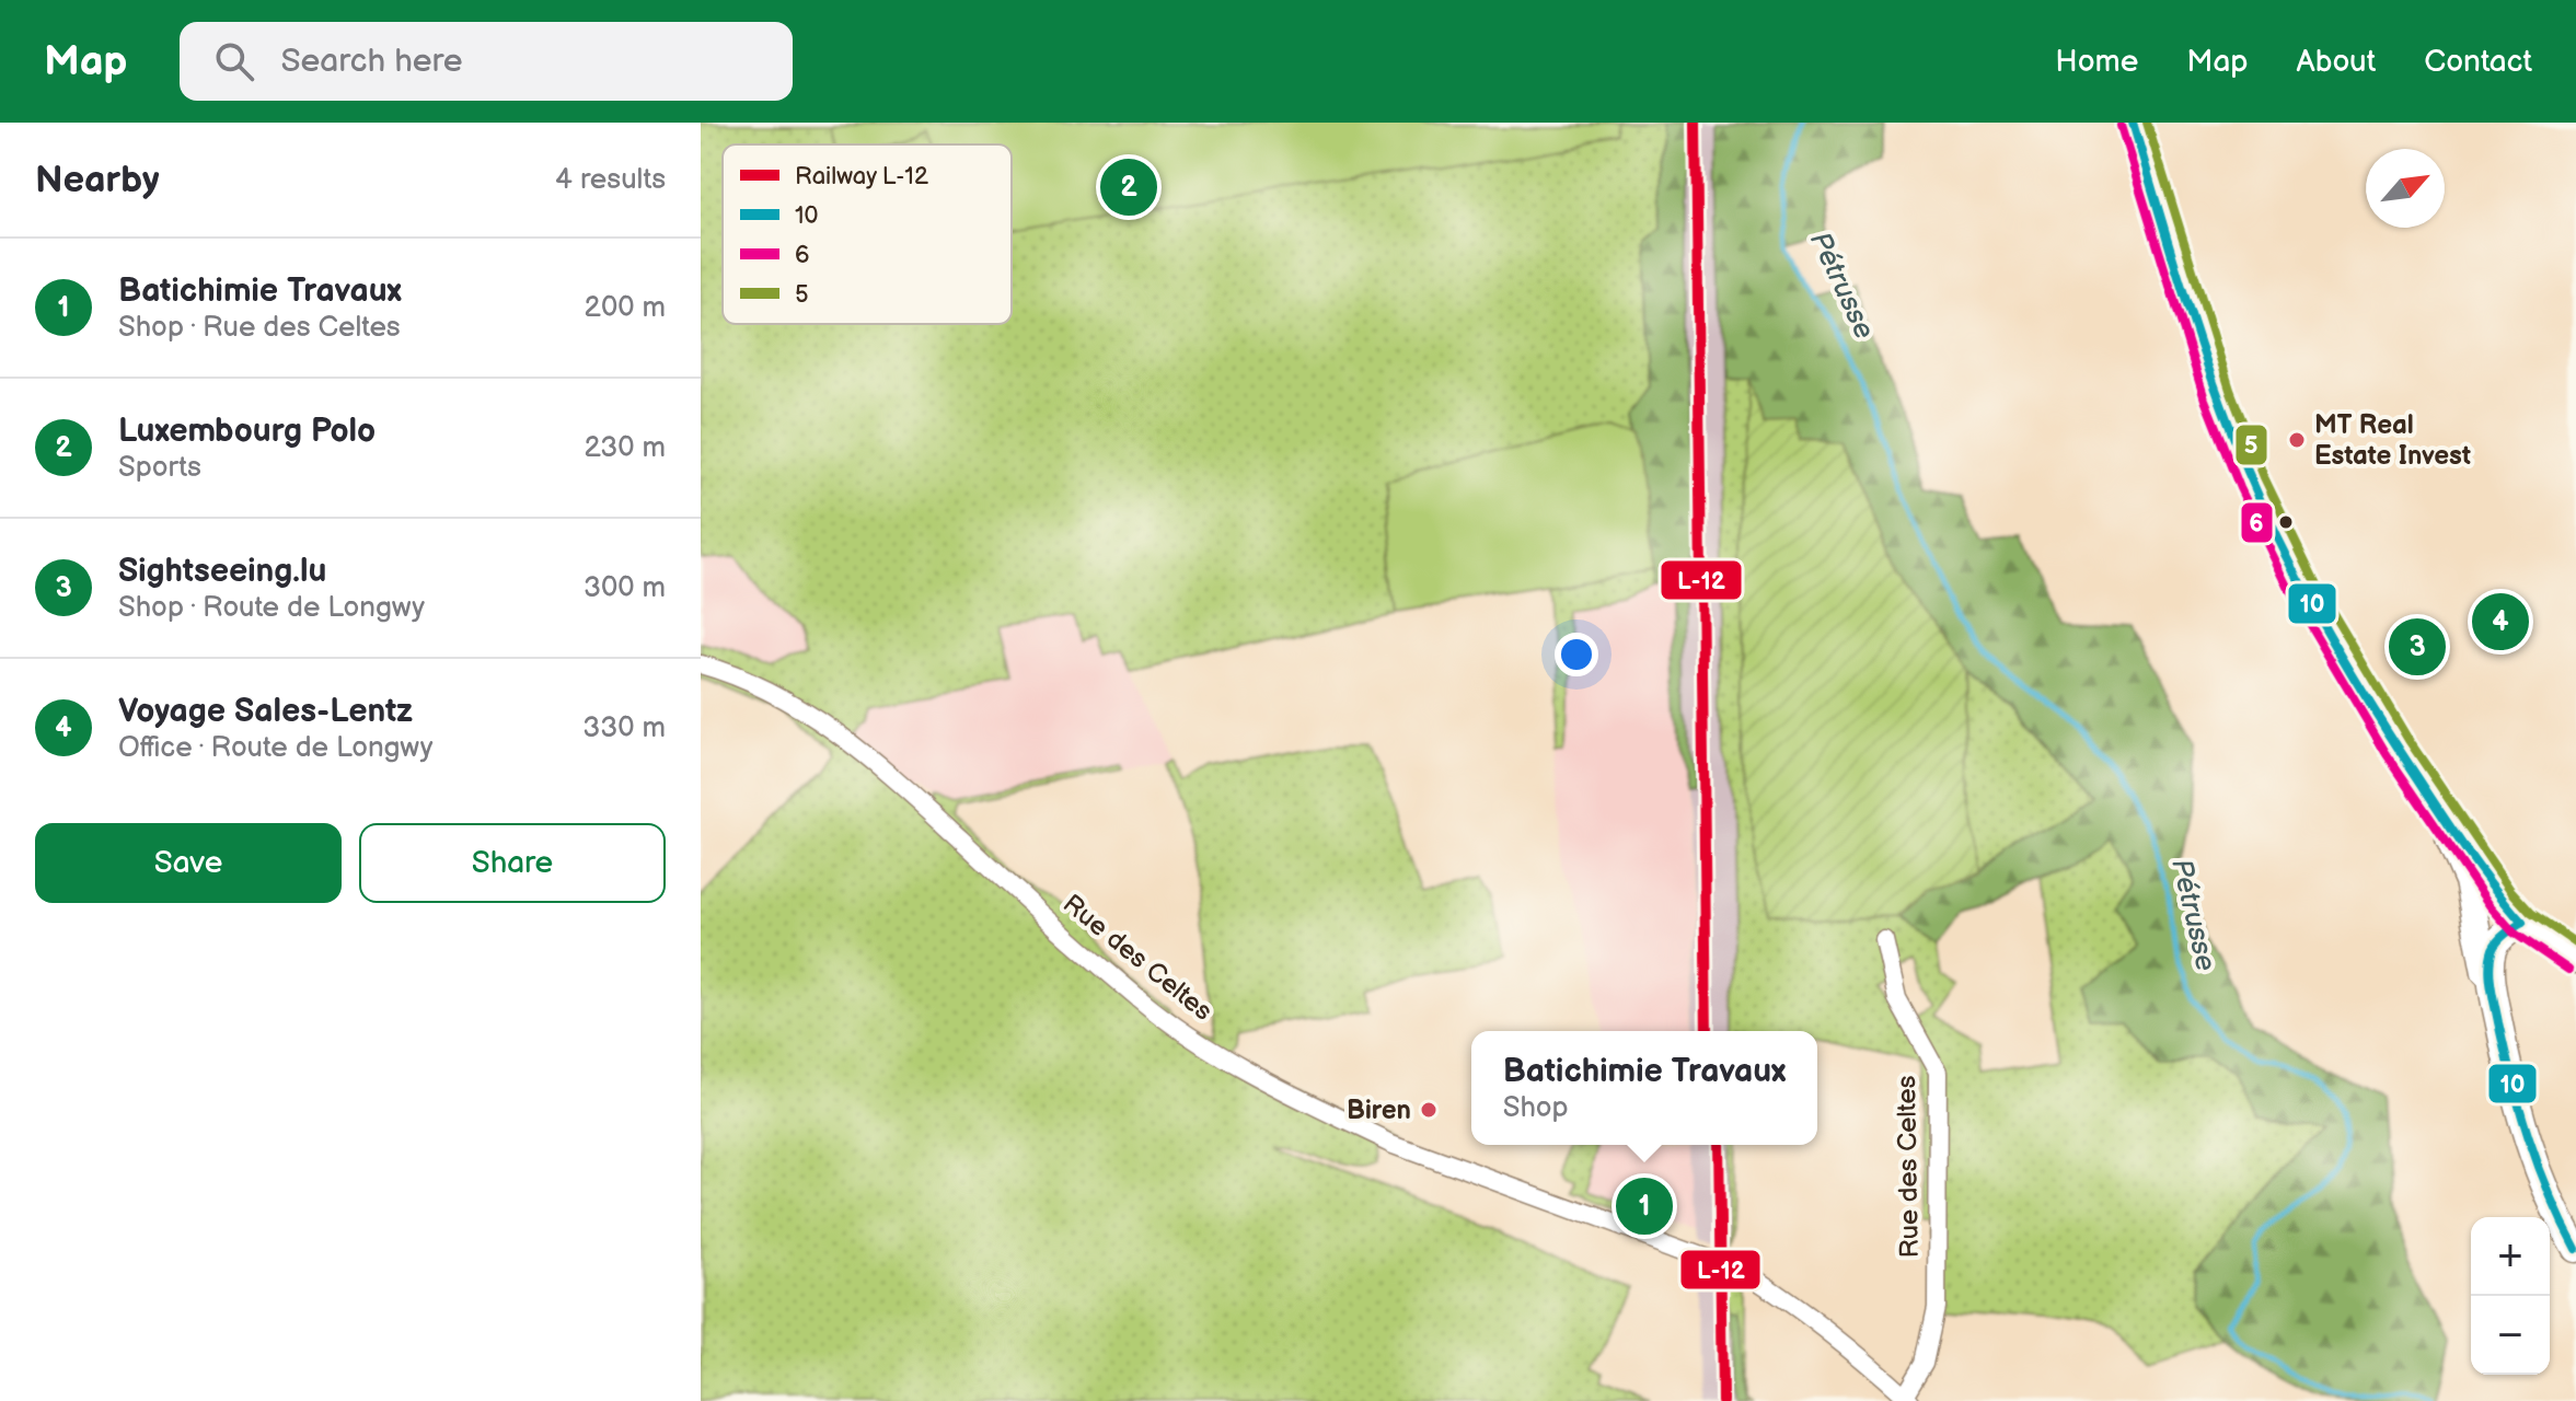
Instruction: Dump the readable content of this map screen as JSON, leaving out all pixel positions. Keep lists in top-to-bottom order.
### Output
{
  "streets": {
    "street": ["Rue des Celtes"]
  },
  "water": ["Pétrusse"],
  "places": ["MT Real Estate Invest", "Biren"],
  "lines": [
    "rail line L-12",
    "transit line 10",
    "transit line 5",
    "transit line 6"
  ],
  "legend": [
    "Railway L-12",
    "10",
    "6",
    "5"
  ],
  "north": "top right",
  "page": {
    "header": "Map",
    "search": "Search here",
    "nav": [
      "Home",
      "Map",
      "About",
      "Contact"
    ],
    "heading": ["Nearby", "4 results"],
    "pins": [
      "2",
      "4",
      "3",
      "1"
    ],
    "list": [
      {
        "mark": "1",
        "name": "Batichimie Travaux",
        "note": "Shop · Rue des Celtes",
        "value": "200 m"
      },
      {
        "mark": "2",
        "name": "Luxembourg Polo",
        "note": "Sports",
        "value": "230 m"
      },
      {
        "mark": "3",
        "name": "Sightseeing.lu",
        "note": "Shop · Route de Longwy",
        "value": "300 m"
      },
      {
        "mark": "4",
        "name": "Voyage Sales-Lentz",
        "note": "Office · Route de Longwy",
        "value": "330 m"
      }
    ],
    "buttons": ["Save", "Share"],
    "popup": ["Batichimie Travaux", "Shop"],
    "map_buttons": ["+", "−"]
  }
}
